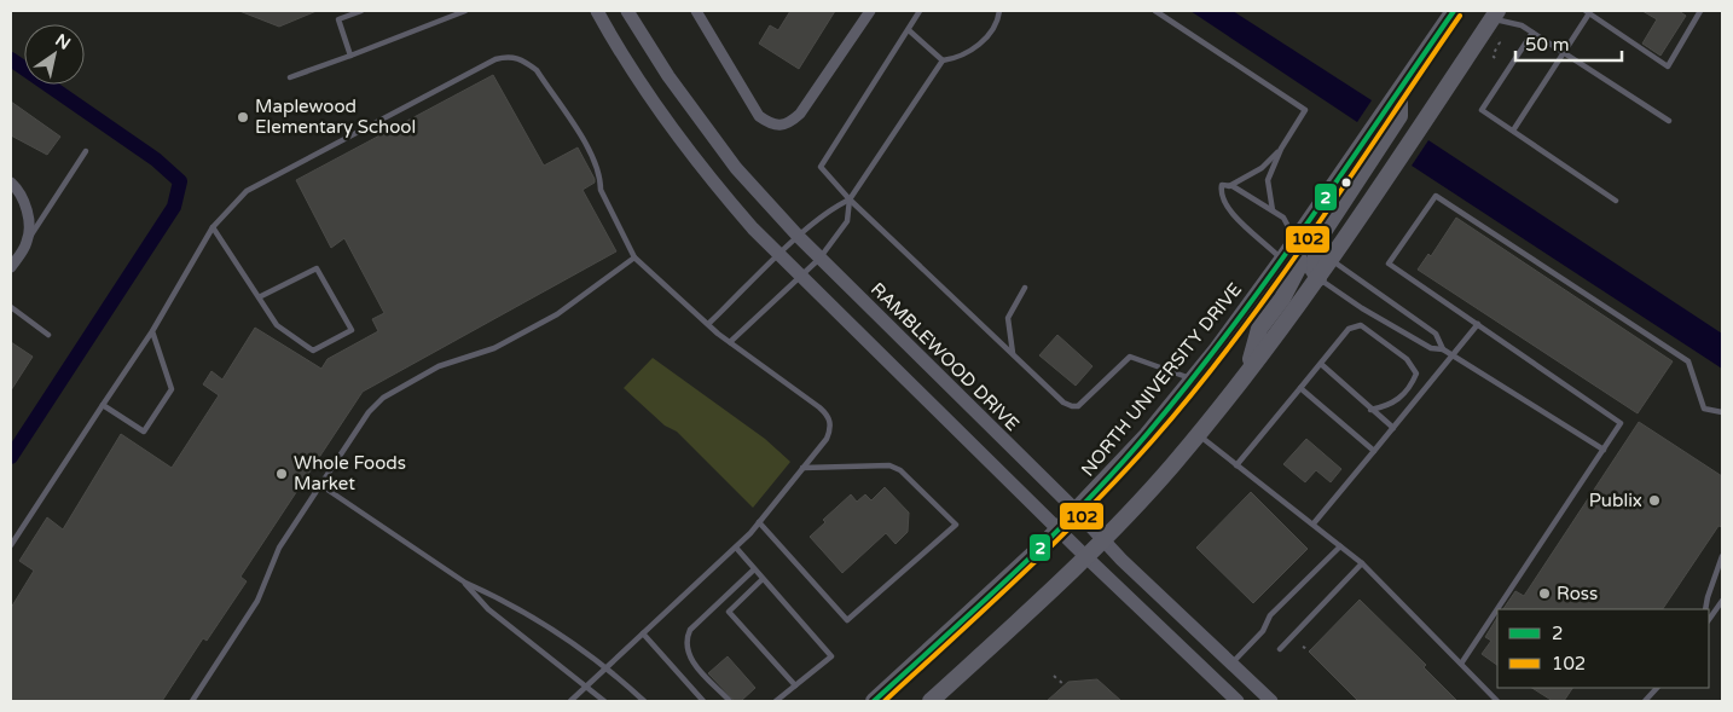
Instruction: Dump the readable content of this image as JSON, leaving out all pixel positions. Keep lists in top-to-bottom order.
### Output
{
  "streets": {
    "main road": ["NORTH UNIVERSITY DRIVE"],
    "street": ["RAMBLEWOOD DRIVE"]
  },
  "crossings": [
    ["RAMBLEWOOD DRIVE", "NORTH UNIVERSITY DRIVE"]
  ],
  "places": [
    "Maplewood Elementary School",
    "Whole Foods Market",
    "Publix",
    "Ross"
  ],
  "lines": ["transit line 2", "transit line 102"],
  "legend": ["2", "102"],
  "scale_bar": "50 m",
  "north": "top right"
}
